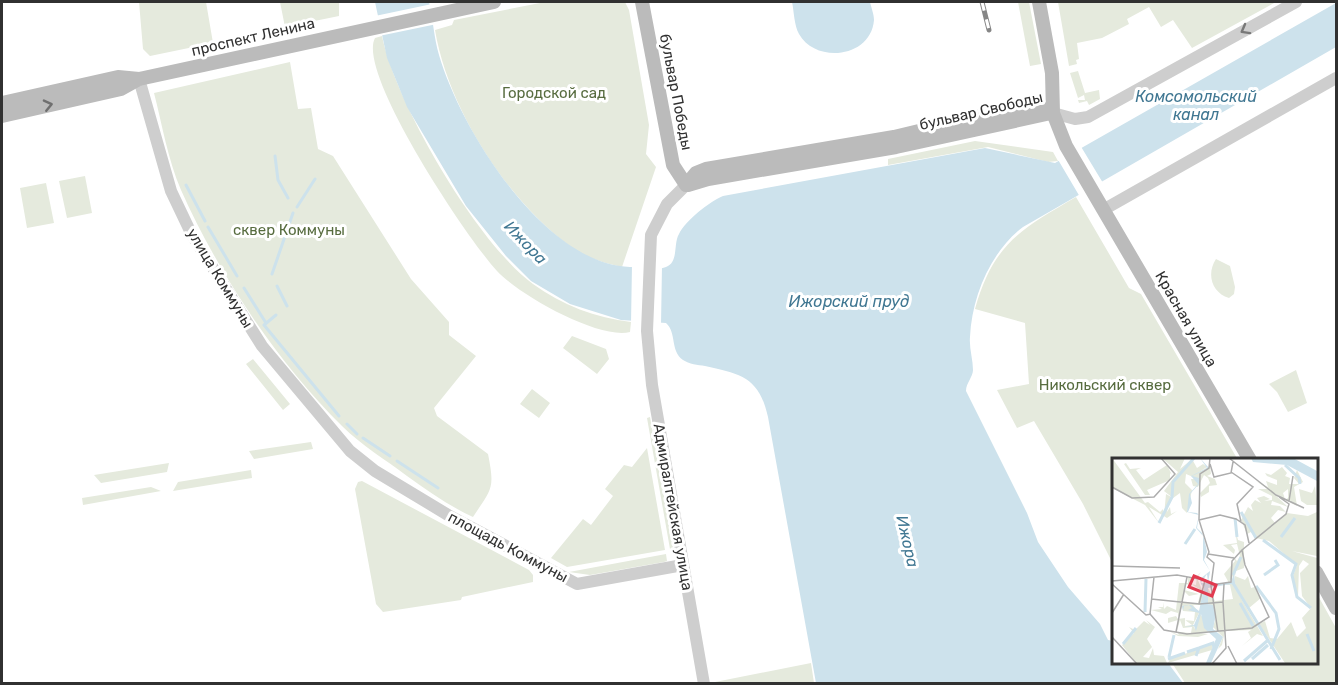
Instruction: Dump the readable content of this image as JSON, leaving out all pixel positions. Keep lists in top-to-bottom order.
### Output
{
  "streets": {
    "main road": [
      "проспект Ленина",
      "бульвар Победы",
      "бульвар Свободы",
      "Красная улица"
    ],
    "street": ["улица Коммуны", "Адмиралтейская улица", "площадь Коммуны"]
  },
  "crossings": [
    ["проспект Ленина", "улица Коммуны"],
    ["бульвар Победы", "бульвар Свободы"],
    ["бульвар Победы", "Адмиралтейская улица"],
    ["бульвар Свободы", "Красная улица"],
    ["бульвар Свободы", "Адмиралтейская улица"],
    ["улица Коммуны", "площадь Коммуны"],
    ["Адмиралтейская улица", "площадь Коммуны"]
  ],
  "water": ["Комсомольский канал", "Ижора", "Ижорский пруд"],
  "parks": ["Городской сад", "сквер Коммуны", "Никольский сквер"]
}
